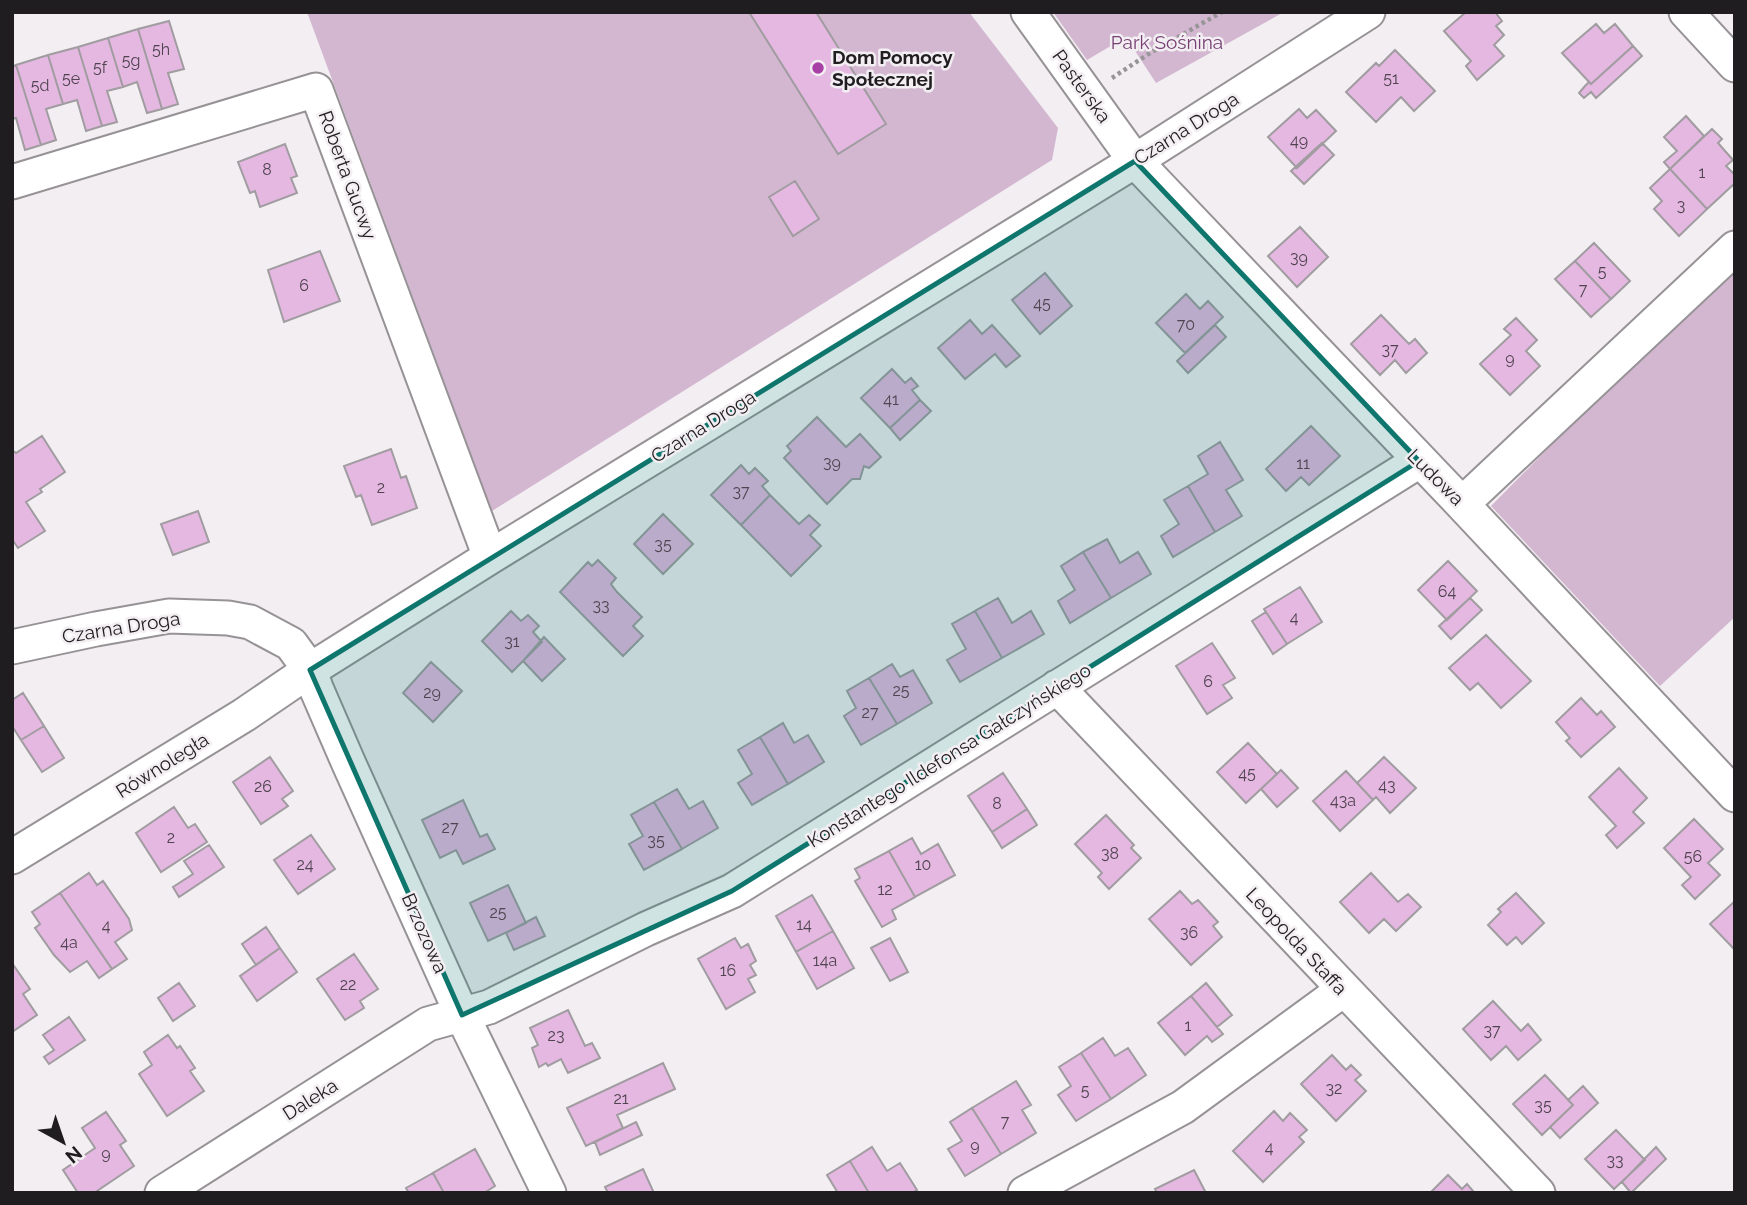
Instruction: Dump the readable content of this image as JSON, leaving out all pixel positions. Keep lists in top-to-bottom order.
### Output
{
  "streets": {
    "street": [
      "Pasterska",
      "Czarna Droga",
      "Roberta Gucwy",
      "Ludowa",
      "Konstantego Ildefonsa Gałczyńskiego",
      "Równoległa",
      "Brzozowa",
      "Leopolda Staffa",
      "Daleka"
    ]
  },
  "crossings": [
    ["Pasterska", "Czarna Droga"],
    ["Pasterska", "Ludowa"],
    ["Czarna Droga", "Roberta Gucwy"],
    ["Czarna Droga", "Ludowa"],
    ["Czarna Droga", "Równoległa"],
    ["Czarna Droga", "Brzozowa"],
    ["Ludowa", "Konstantego Ildefonsa Gałczyńskiego"],
    ["Konstantego Ildefonsa Gałczyńskiego", "Brzozowa"],
    ["Konstantego Ildefonsa Gałczyńskiego", "Leopolda Staffa"],
    ["Konstantego Ildefonsa Gałczyńskiego", "Daleka"],
    ["Równoległa", "Brzozowa"],
    ["Brzozowa", "Daleka"]
  ],
  "parks": ["Park Sośnina"],
  "places": ["Dom Pomocy Społecznej"],
  "house_numbers": [
    "5h",
    "5g",
    "5f",
    "5e",
    "51",
    "5d",
    "49",
    "8",
    "1",
    "3",
    "39",
    "5",
    "6",
    "7",
    "45",
    "70",
    "37",
    "9",
    "41",
    "39",
    "11",
    "2",
    "37",
    "35",
    "64",
    "33",
    "4",
    "31",
    "6",
    "25",
    "29",
    "27",
    "45",
    "43",
    "26",
    "43a",
    "8",
    "27",
    "2",
    "35",
    "38",
    "56",
    "24",
    "10",
    "12",
    "25",
    "14",
    "4",
    "36",
    "4a",
    "14a",
    "16",
    "22",
    "1",
    "37",
    "23",
    "32",
    "5",
    "21",
    "35",
    "7",
    "9",
    "4",
    "9",
    "33"
  ],
  "north": "bottom right"
}
